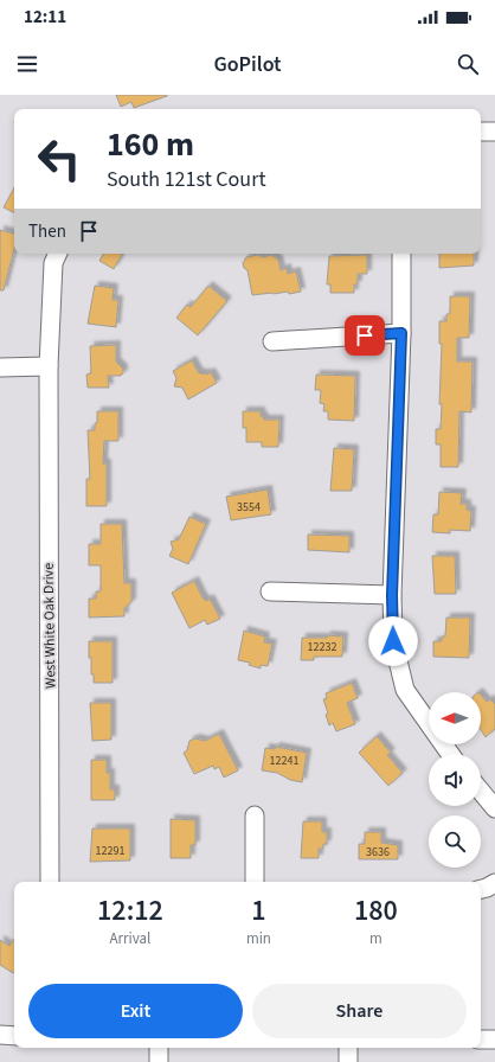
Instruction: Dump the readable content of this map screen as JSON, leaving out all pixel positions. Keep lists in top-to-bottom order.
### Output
{
  "streets": {
    "street": ["West White Oak Drive"]
  },
  "house_numbers": [
    "3554",
    "12232",
    "12241",
    "12291",
    "3636"
  ],
  "north": "left",
  "page": {
    "status": "12:11",
    "header": "GoPilot",
    "turn": ["160 m", "South 121st Court"],
    "then": "Then",
    "eta": [
      "12:12",
      "Arrival",
      "1",
      "min",
      "180",
      "m"
    ],
    "buttons": ["Exit", "Share"]
  }
}
